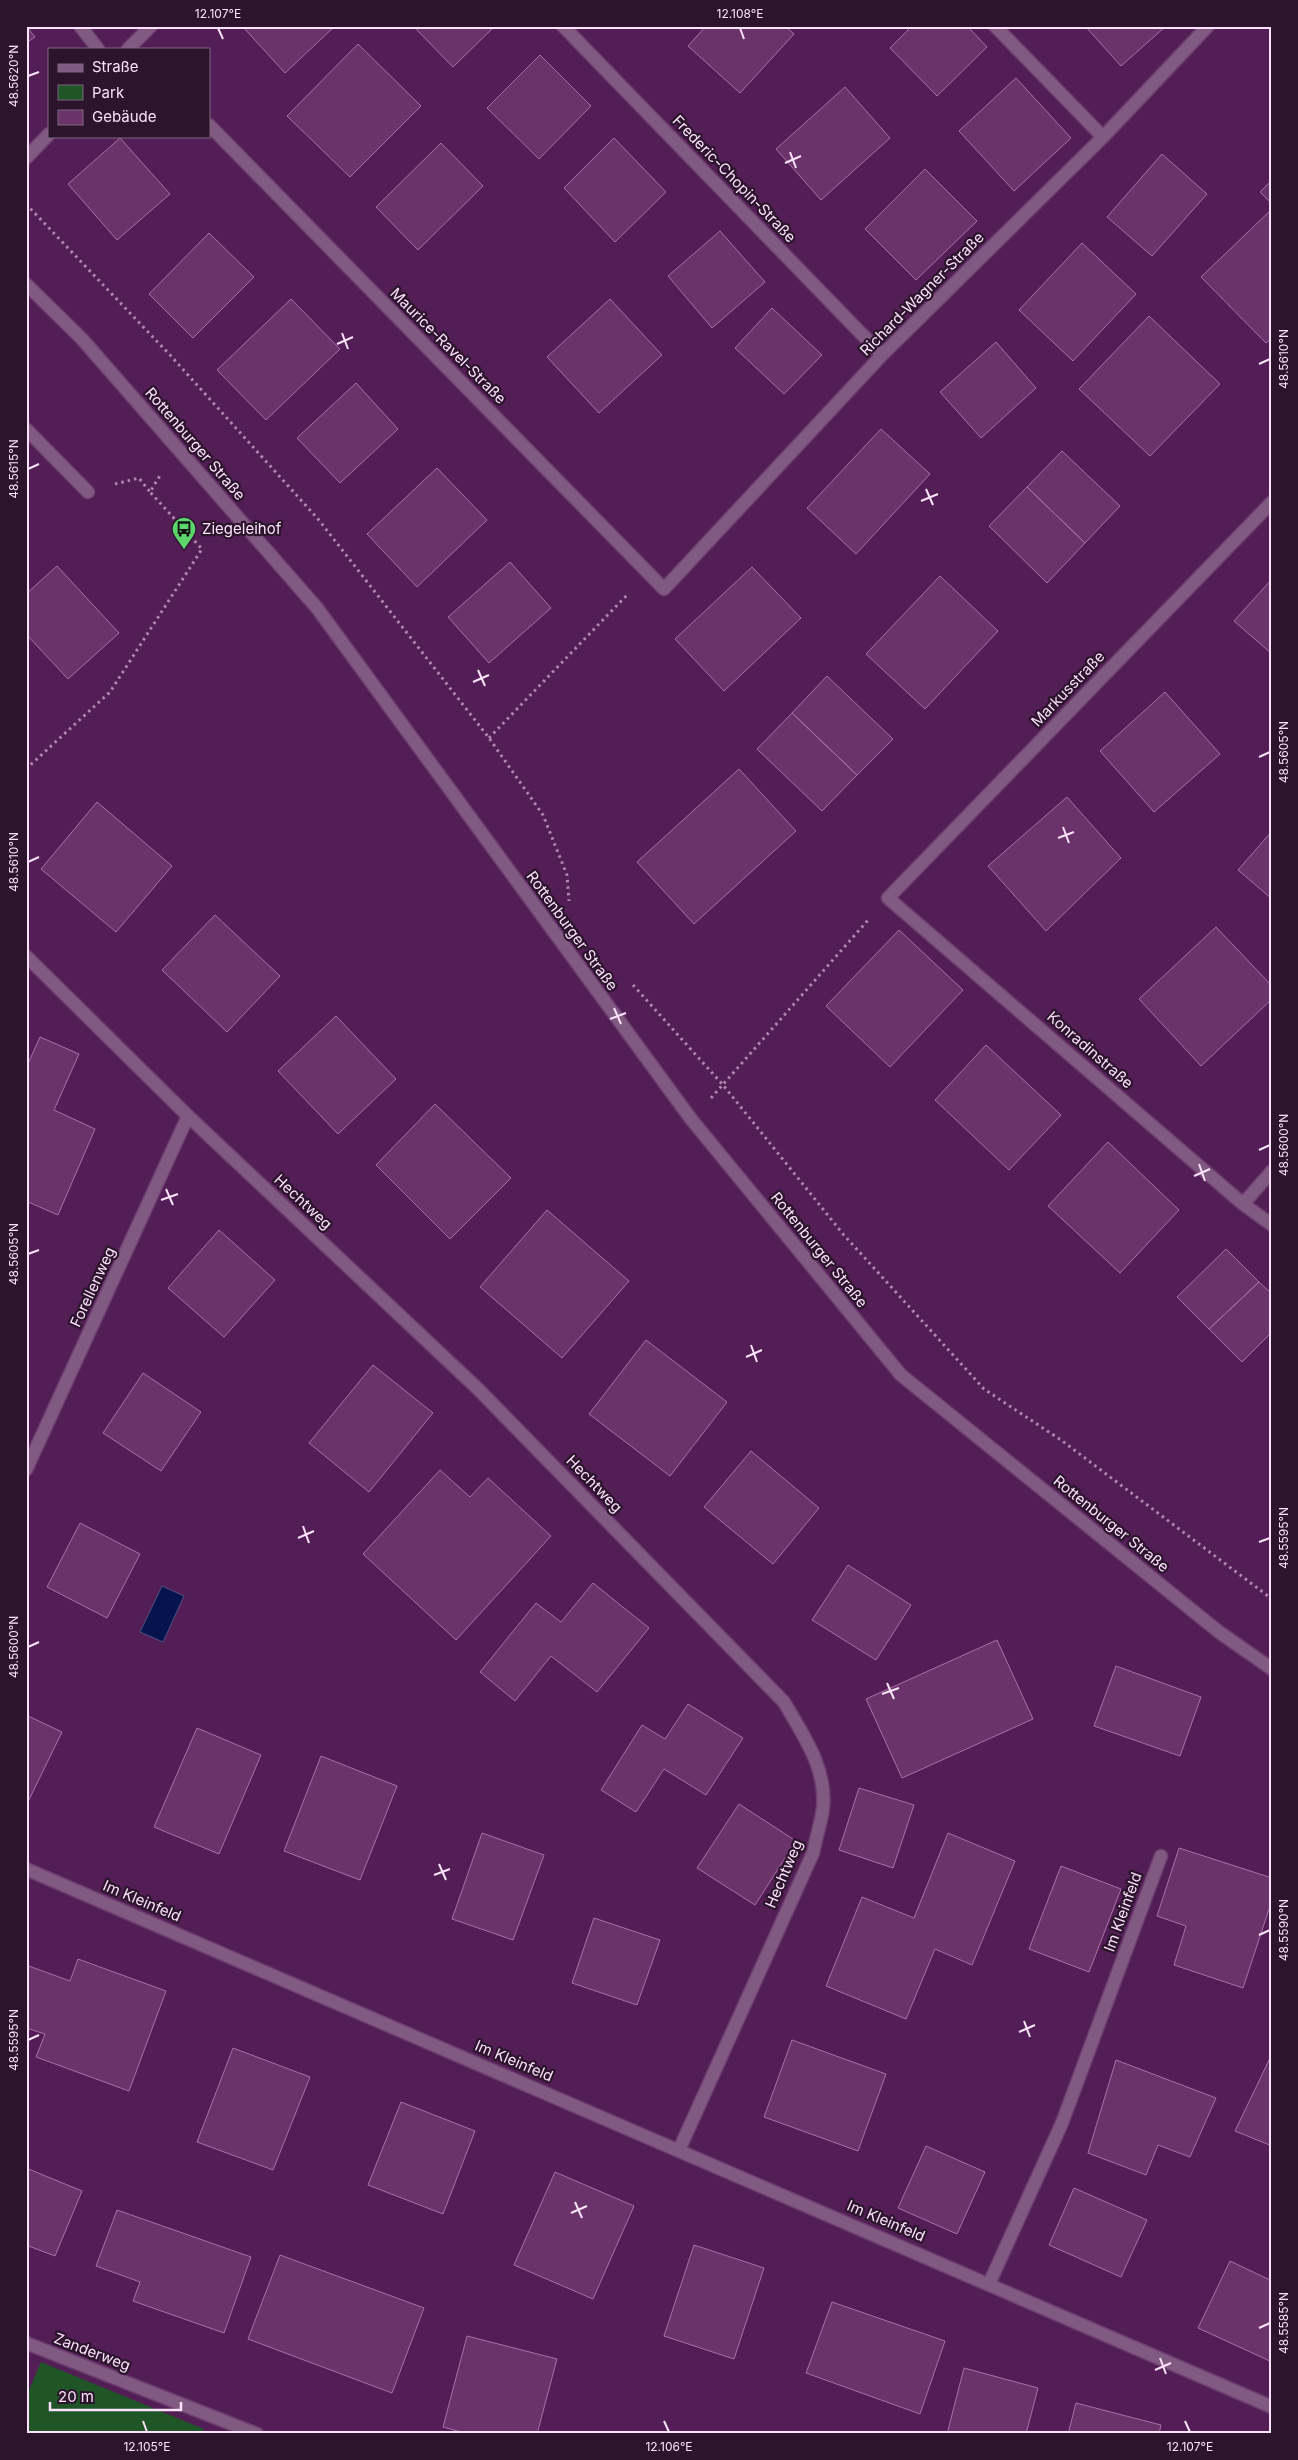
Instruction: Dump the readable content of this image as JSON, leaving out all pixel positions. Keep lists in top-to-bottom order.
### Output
{
  "streets": {
    "street": [
      "Frederic-Chopin-Straße",
      "Richard-Wagner-Straße",
      "Maurice-Ravel-Straße",
      "Rottenburger Straße",
      "Markusstraße",
      "Konradinstraße",
      "Hechtweg",
      "Forellenweg",
      "Im Kleinfeld",
      "Zanderweg"
    ]
  },
  "crossings": [
    ["Frederic-Chopin-Straße", "Richard-Wagner-Straße"],
    ["Richard-Wagner-Straße", "Maurice-Ravel-Straße"],
    ["Markusstraße", "Konradinstraße"],
    ["Hechtweg", "Forellenweg"],
    ["Hechtweg", "Im Kleinfeld"]
  ],
  "places": {
    "bus stop": ["Ziegeleihof"]
  },
  "legend": ["Straße", "Park", "Gebäude"],
  "scale_bar": "20 m",
  "coordinates": [
    "12.107°E",
    "12.108°E",
    "48.5620°N",
    "48.5610°N",
    "48.5615°N",
    "48.5605°N",
    "48.5600°N",
    "48.5595°N",
    "48.5590°N",
    "48.5585°N",
    "12.105°E",
    "12.106°E"
  ]
}
